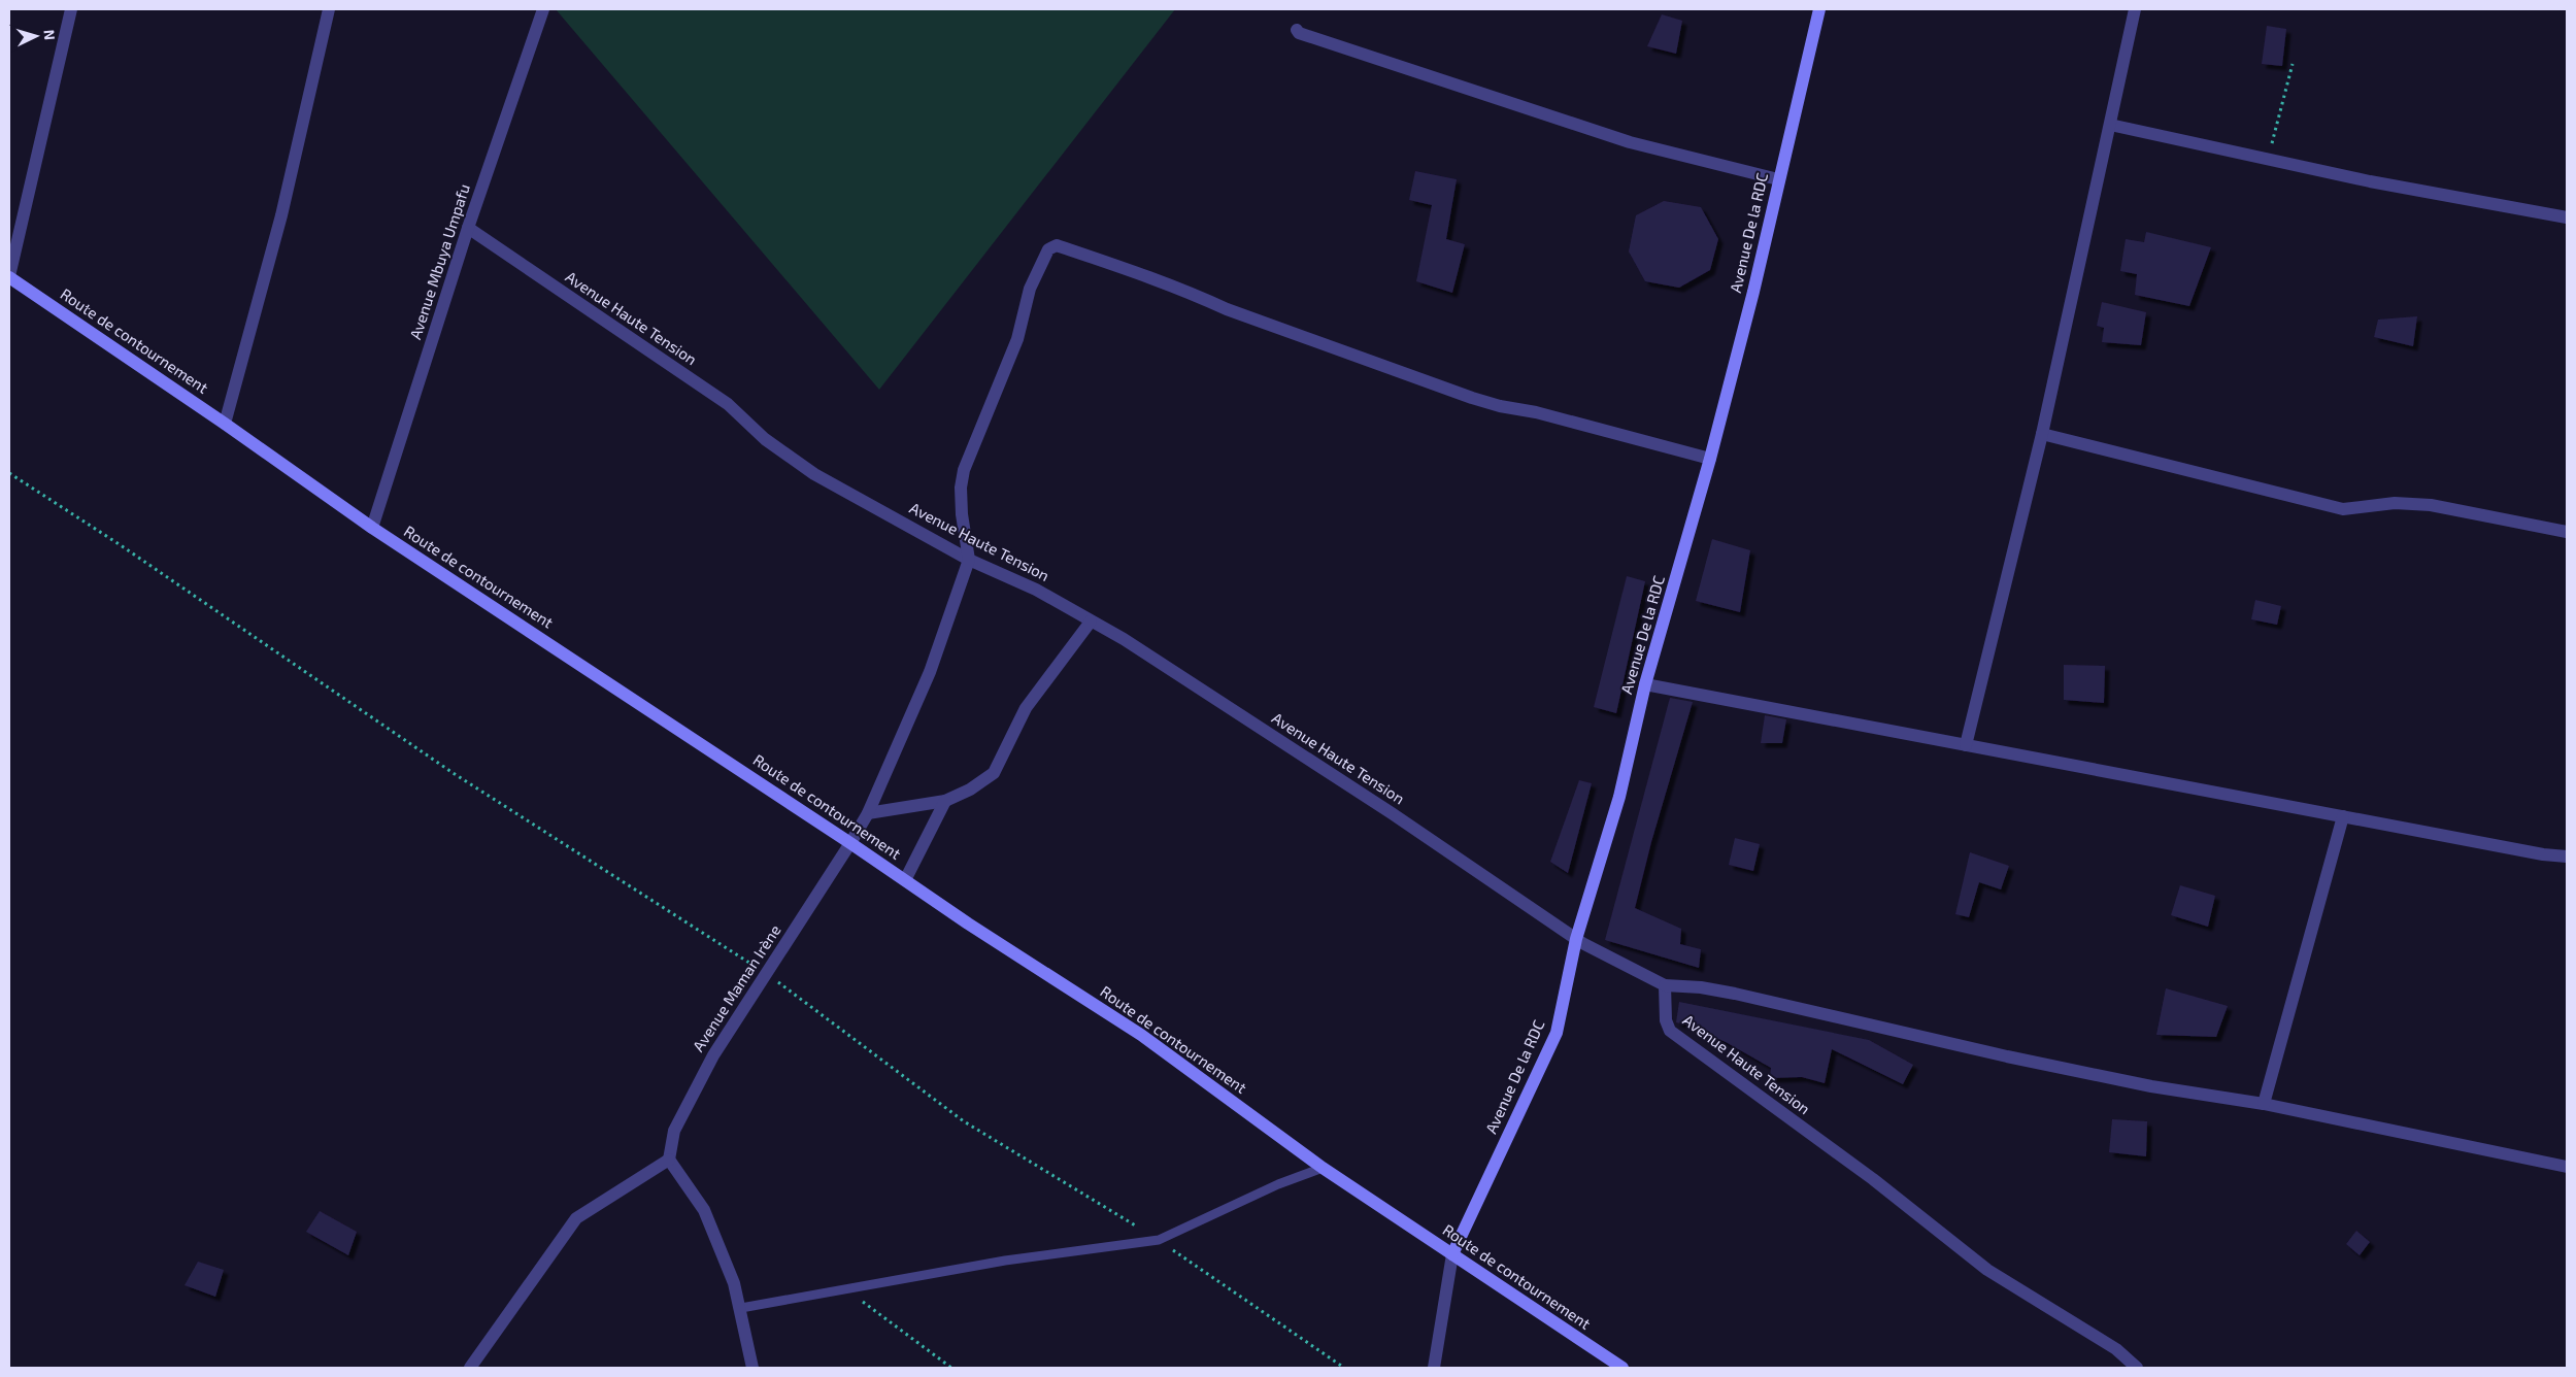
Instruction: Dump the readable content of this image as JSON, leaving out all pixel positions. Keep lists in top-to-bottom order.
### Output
{
  "streets": {
    "street": [
      "Avenue De la RDC",
      "Avenue Mbuya Umpafu",
      "Avenue Haute Tension",
      "Route de contournement",
      "Avenue Maman Irène"
    ]
  },
  "crossings": [
    ["Avenue De la RDC", "Avenue Haute Tension"],
    ["Avenue De la RDC", "Route de contournement"],
    ["Avenue Mbuya Umpafu", "Avenue Haute Tension"],
    ["Avenue Mbuya Umpafu", "Route de contournement"],
    ["Avenue Haute Tension", "Avenue Maman Irène"],
    ["Route de contournement", "Avenue Maman Irène"]
  ],
  "north": "right"
}
